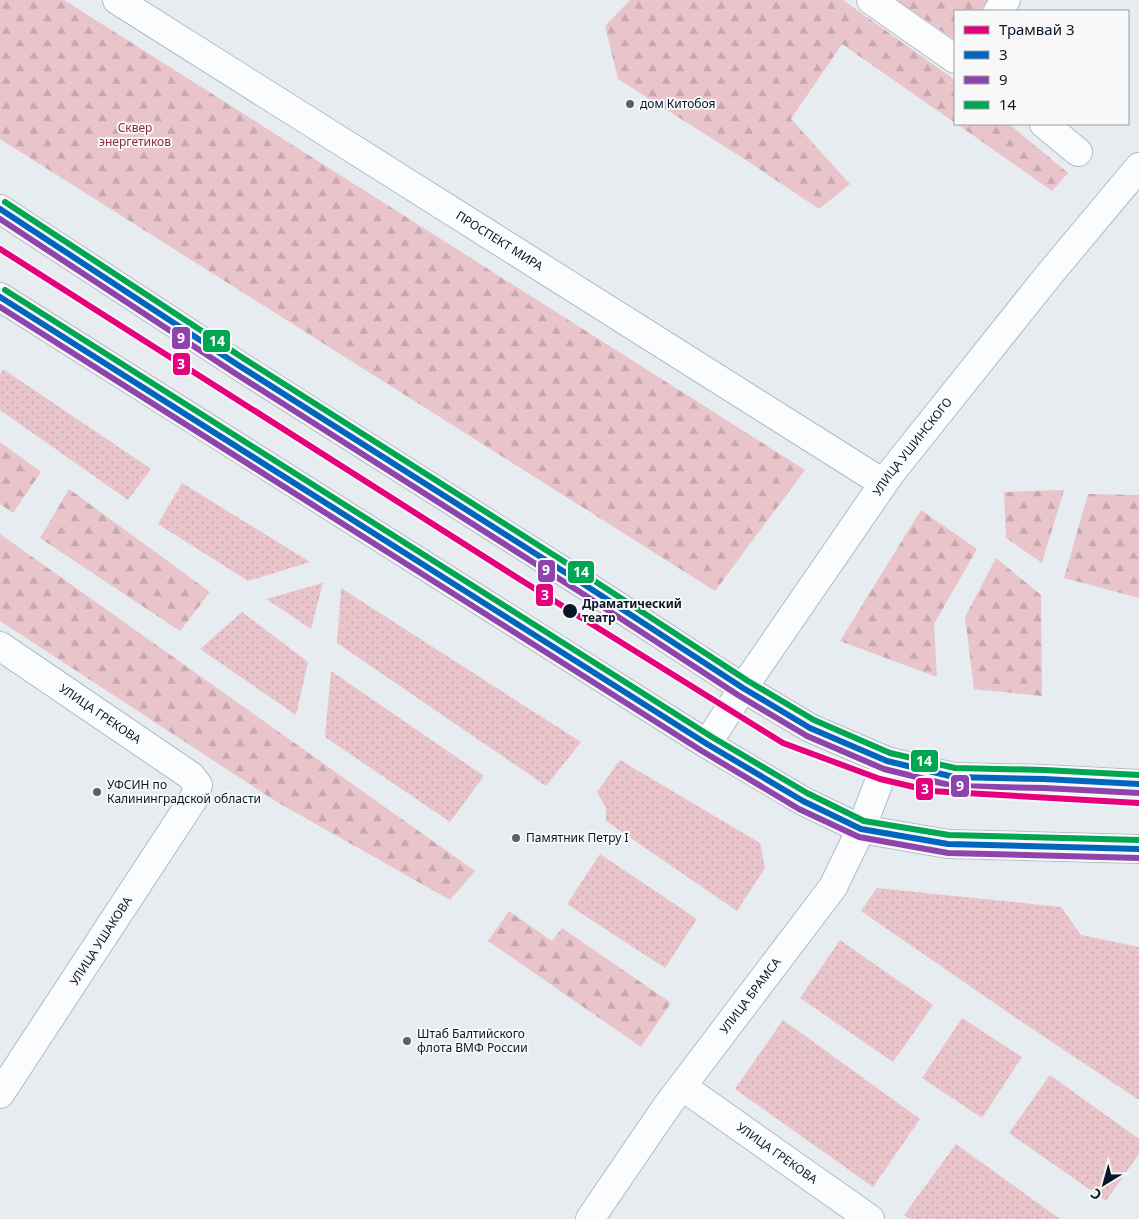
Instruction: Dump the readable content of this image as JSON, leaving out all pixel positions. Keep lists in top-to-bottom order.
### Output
{
  "streets": {
    "main road": [
      "ПРОСПЕКТ МИРА",
      "УЛИЦА УШИНСКОГО",
      "УЛИЦА ГРЕКОВА",
      "УЛИЦА УШАКОВА",
      "УЛИЦА БРАМСА"
    ]
  },
  "crossings": [
    ["ПРОСПЕКТ МИРА", "УЛИЦА УШИНСКОГО"],
    ["УЛИЦА ГРЕКОВА", "УЛИЦА УШАКОВА"],
    ["УЛИЦА ГРЕКОВА", "УЛИЦА БРАМСА"]
  ],
  "parks": ["Сквер энергетиков"],
  "places": [
    "дом Китобоя",
    "Драматический театр",
    "УФСИН по Калининградской области",
    "Памятник Петру I",
    "Штаб Балтийского флота ВМФ России"
  ],
  "lines": [
    "transit line 14",
    "transit line 3",
    "transit line 9",
    "tram line 3"
  ],
  "legend": [
    "Трамвай 3",
    "3",
    "9",
    "14"
  ],
  "north": "bottom left"
}
